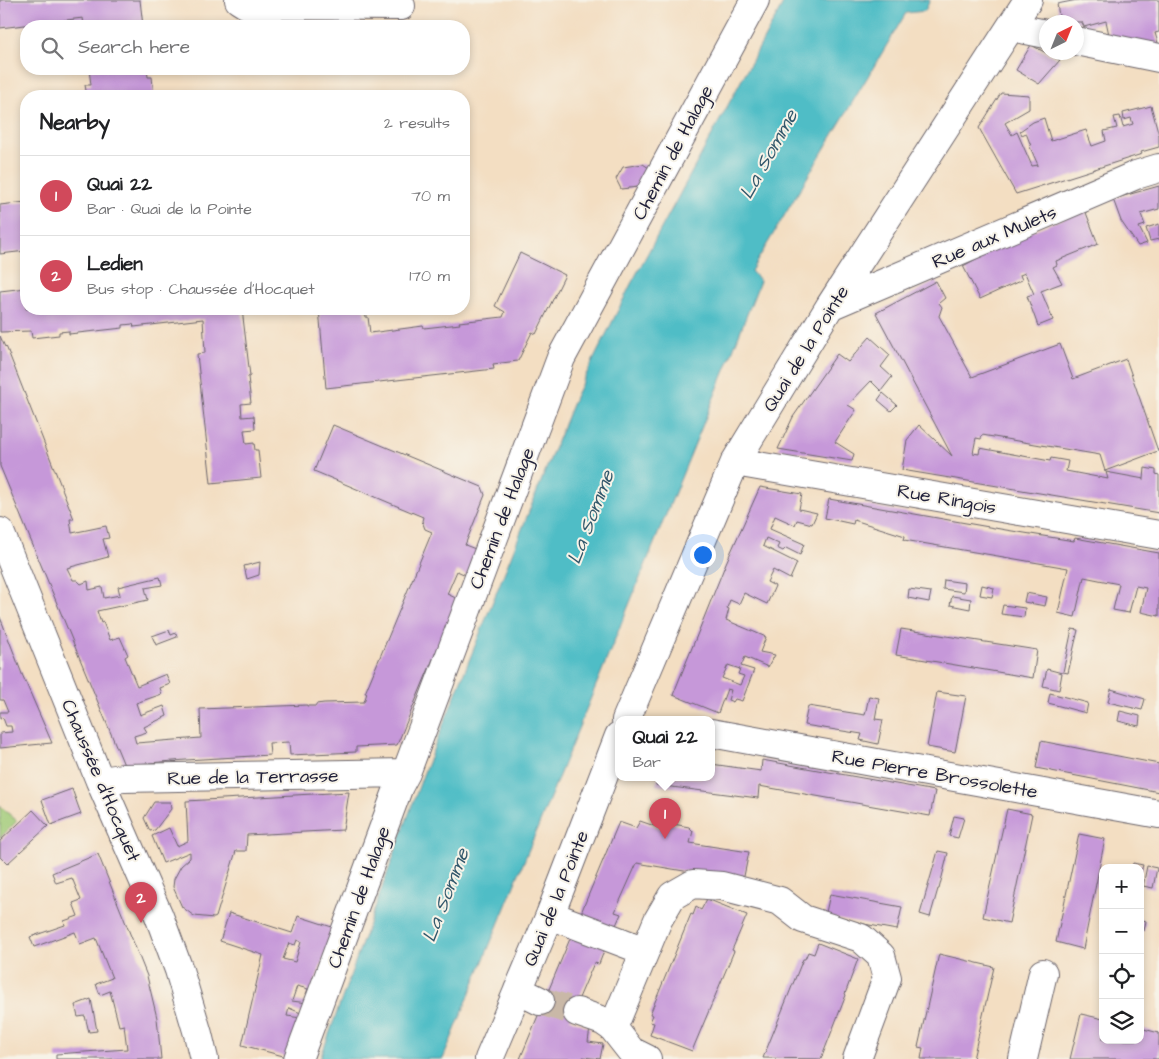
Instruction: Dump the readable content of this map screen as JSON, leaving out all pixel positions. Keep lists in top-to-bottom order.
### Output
{
  "streets": {
    "street": [
      "Chemin de Halage",
      "Rue aux Mulets",
      "Quai de la Pointe",
      "Rue Ringois",
      "Rue Pierre Brossolette",
      "Rue de la Terrasse",
      "Chaussée d'Hocquet"
    ]
  },
  "crossings": [
    ["Chemin de Halage", "Rue de la Terrasse"],
    ["Rue aux Mulets", "Quai de la Pointe"],
    ["Quai de la Pointe", "Rue Ringois"],
    ["Rue de la Terrasse", "Chaussée d'Hocquet"]
  ],
  "water": ["La Somme"],
  "north": "top right",
  "page": {
    "search": "Search here",
    "heading": ["Nearby", "2 results"],
    "list": [
      {
        "mark": "1",
        "name": "Quai 22",
        "note": "Bar · Quai de la Pointe",
        "value": "70 m"
      },
      {
        "mark": "2",
        "name": "Ledien",
        "note": "Bus stop · Chaussée d'Hocquet",
        "value": "170 m"
      }
    ],
    "popup": ["Quai 22", "Bar"],
    "pins": ["1", "2"],
    "map_buttons": ["+", "−"]
  }
}
